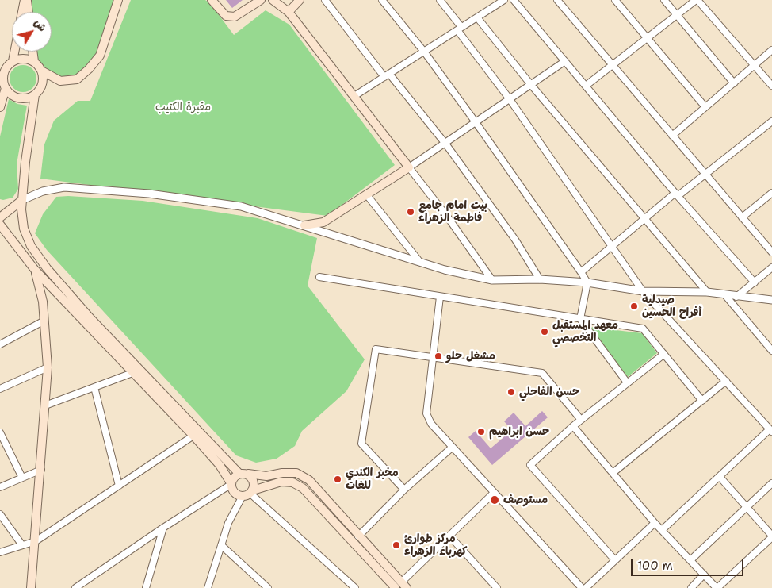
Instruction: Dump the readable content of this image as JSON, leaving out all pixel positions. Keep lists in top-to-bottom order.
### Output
{
  "parks": ["مقبرة الكتيب"],
  "places": [
    "بيت امام جامع فاطمة الزهراء",
    "صيدلية أفراح الحسين",
    "معهد المستقبل التخصصي",
    "مشغل حلو",
    "حسن الفاحلي",
    "حسن ابراهيم",
    "مخبر الكندي للغات",
    "مستوصف",
    "مركز طوارئ كهرباء الزهراء"
  ],
  "scale_bar": "100 m",
  "north": "top right"
}
